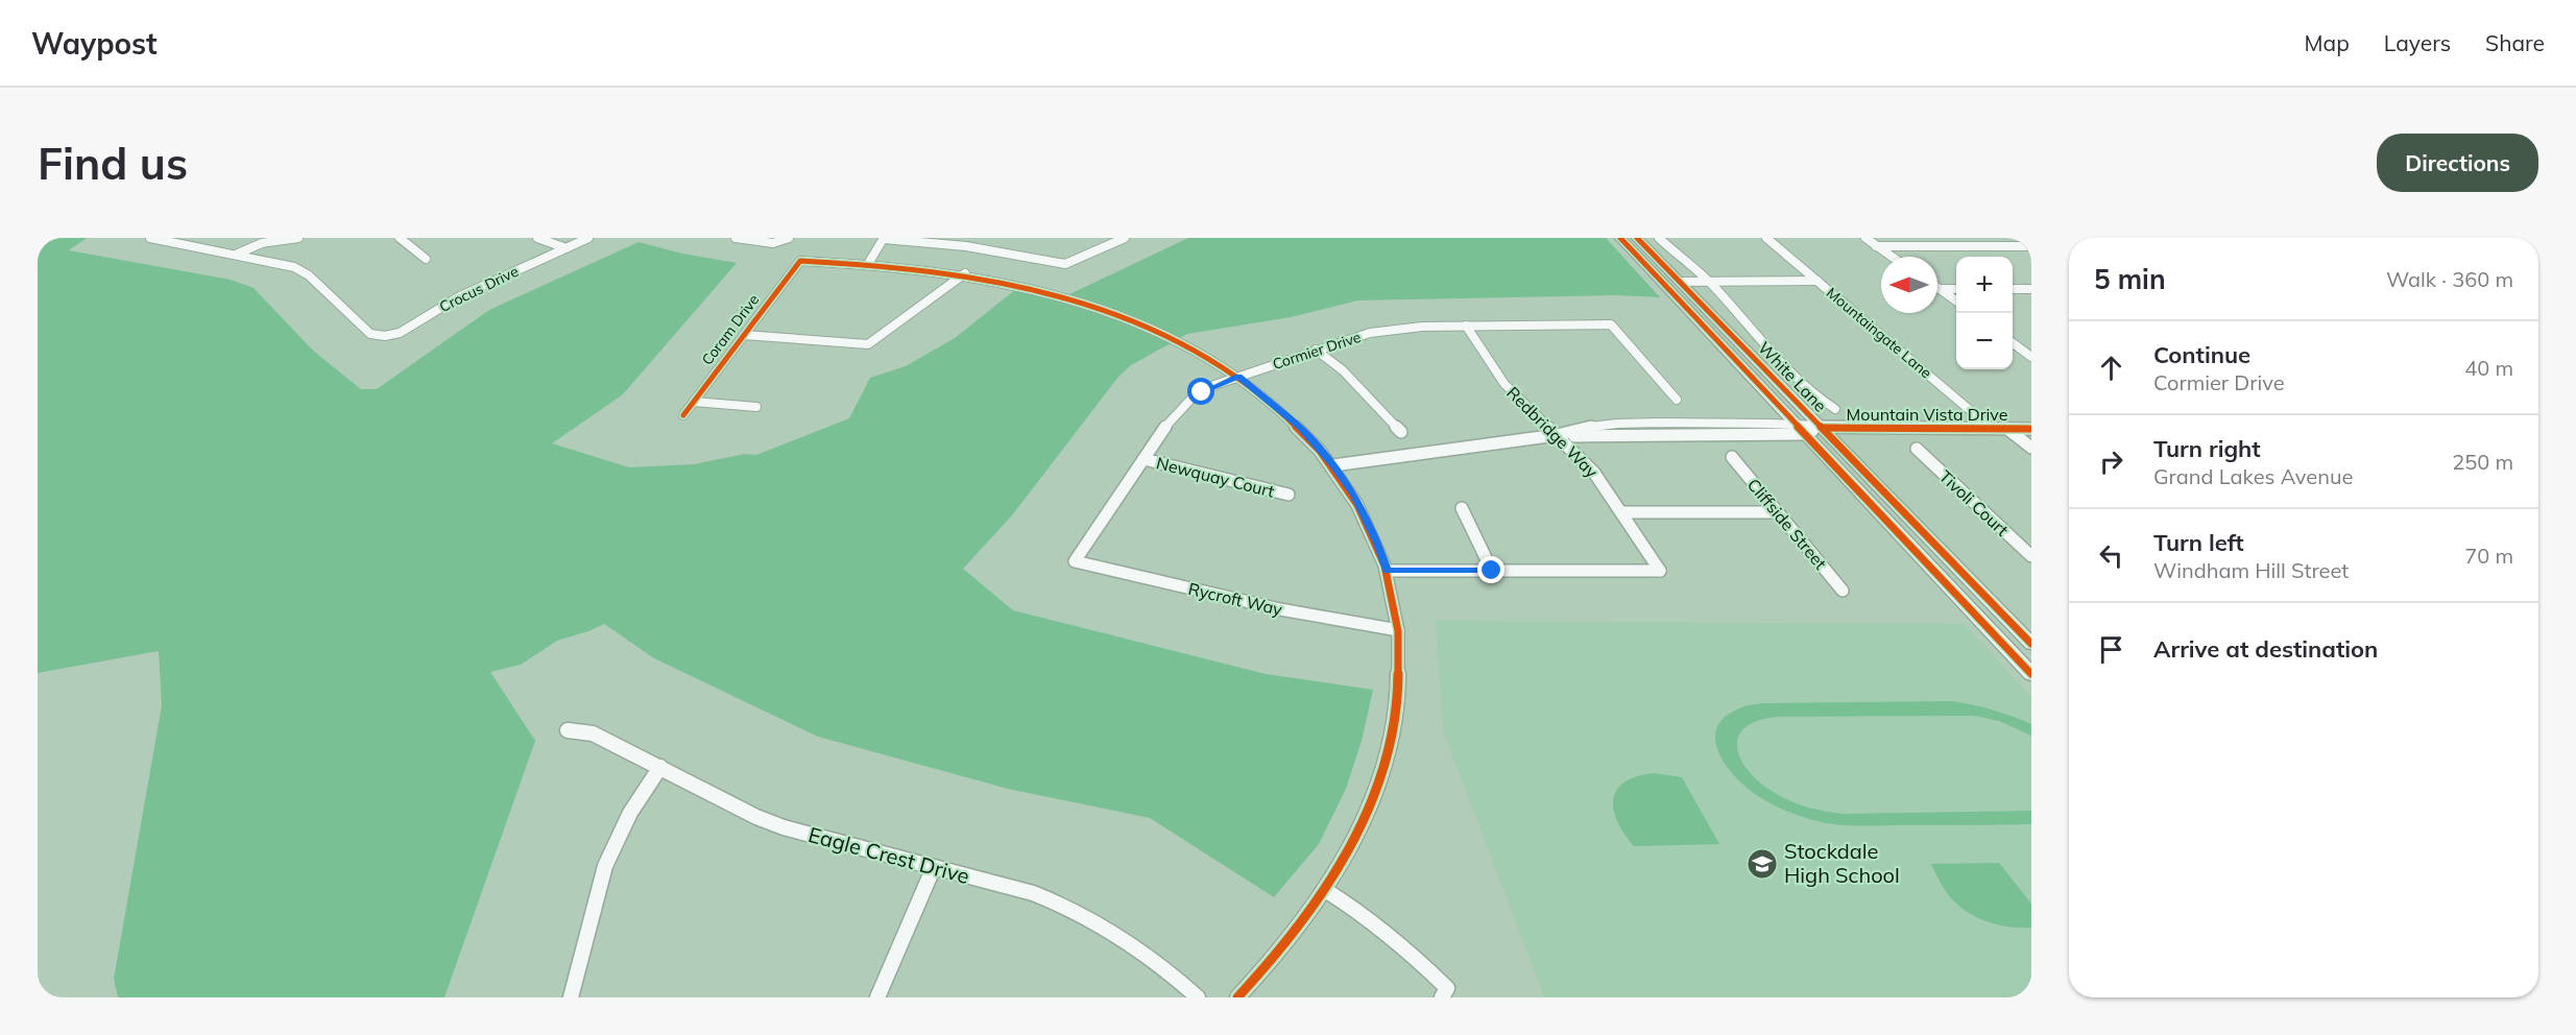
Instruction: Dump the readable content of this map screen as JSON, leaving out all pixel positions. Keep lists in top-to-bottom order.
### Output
{
  "streets": {
    "main road": ["White Lane"],
    "street": [
      "Crocus Drive",
      "Coram Drive",
      "Mountaingate Lane",
      "Cormier Drive",
      "Mountain Vista Drive",
      "Redbridge Way",
      "Newquay Court",
      "Tivoli Court",
      "Cliffside Street",
      "Rycroft Way",
      "Eagle Crest Drive"
    ]
  },
  "crossings": [
    ["Mountaingate Lane", "Mountain Vista Drive"],
    ["Cormier Drive", "Redbridge Way"],
    ["Cormier Drive", "Newquay Court"],
    ["Cormier Drive", "Rycroft Way"],
    ["White Lane", "Mountain Vista Drive"],
    ["Mountain Vista Drive", "Redbridge Way"]
  ],
  "places": {
    "school or university": ["Stockdale High School"]
  },
  "north": "left",
  "page": {
    "header": "Waypost",
    "nav": ["Map", "Layers", "Share"],
    "buttons": "Directions",
    "title": "Find us",
    "heading": ["5 min", "Walk · 360 m"],
    "map_buttons": ["+", "−"],
    "list": [
      ["Continue", "Cormier Drive", "40 m"],
      ["Turn right", "Grand Lakes Avenue", "250 m"],
      ["Turn left", "Windham Hill Street", "70 m"],
      "Arrive at destination"
    ]
  }
}
